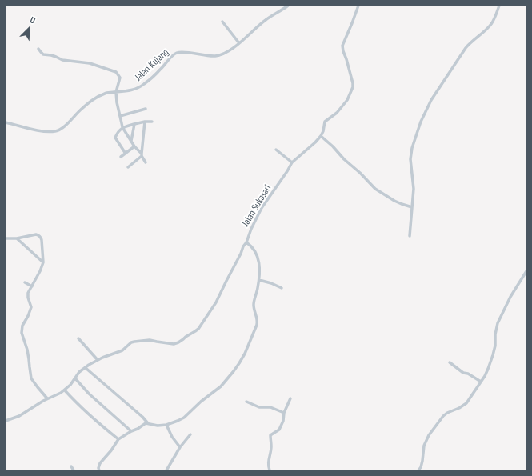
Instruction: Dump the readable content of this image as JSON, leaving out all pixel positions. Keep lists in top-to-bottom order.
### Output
{
  "streets": {
    "street": ["Jalan Kujang", "Jalan Sukasari"]
  },
  "north": "top right"
}
